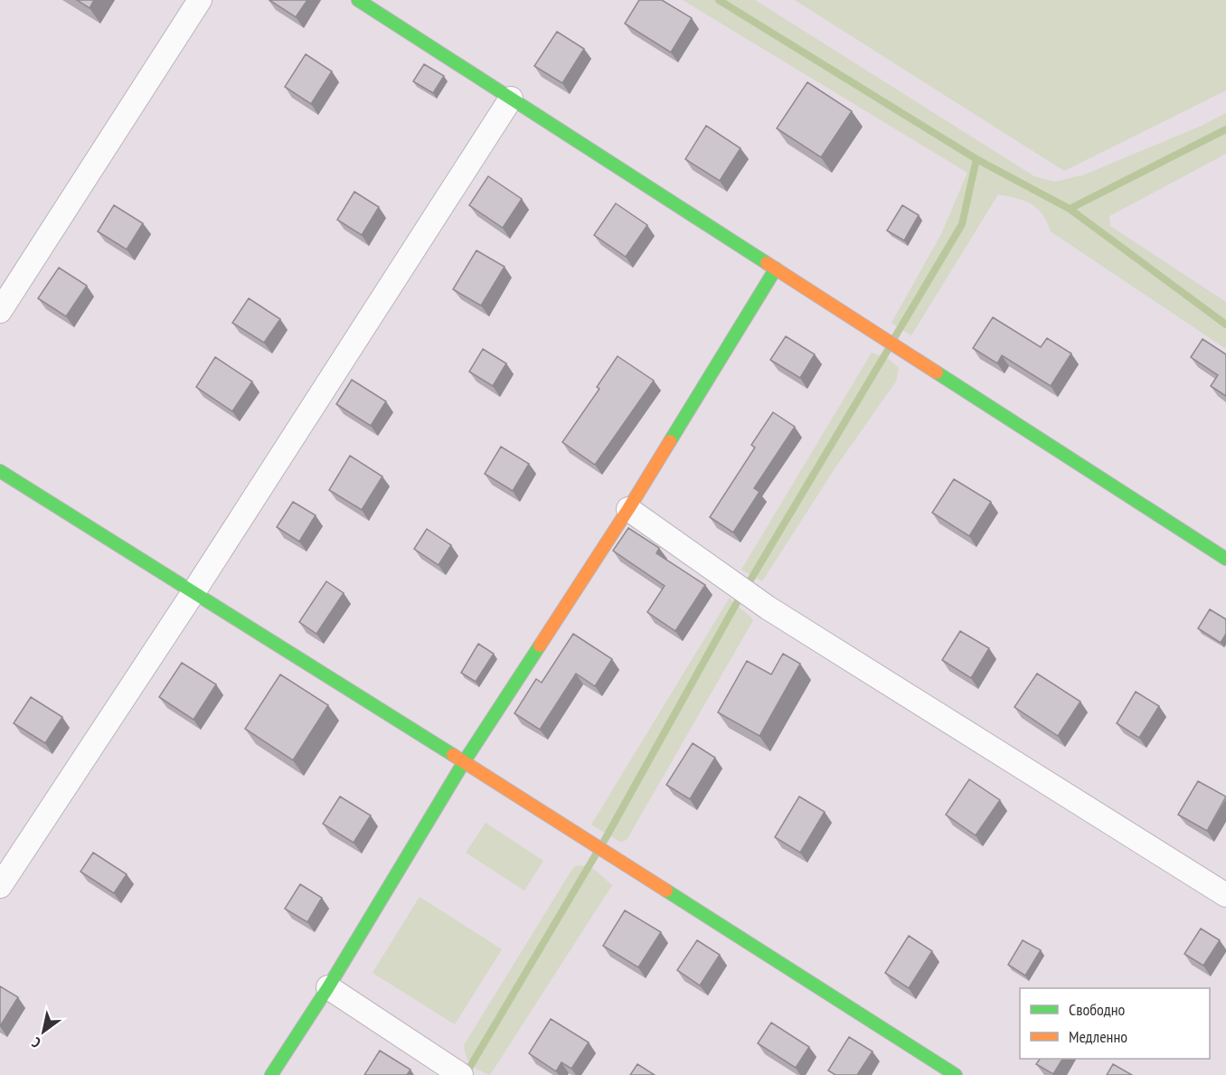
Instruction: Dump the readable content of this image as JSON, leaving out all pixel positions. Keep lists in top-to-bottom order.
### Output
{
  "legend": ["Свободно", "Медленно"],
  "north": "bottom left"
}
